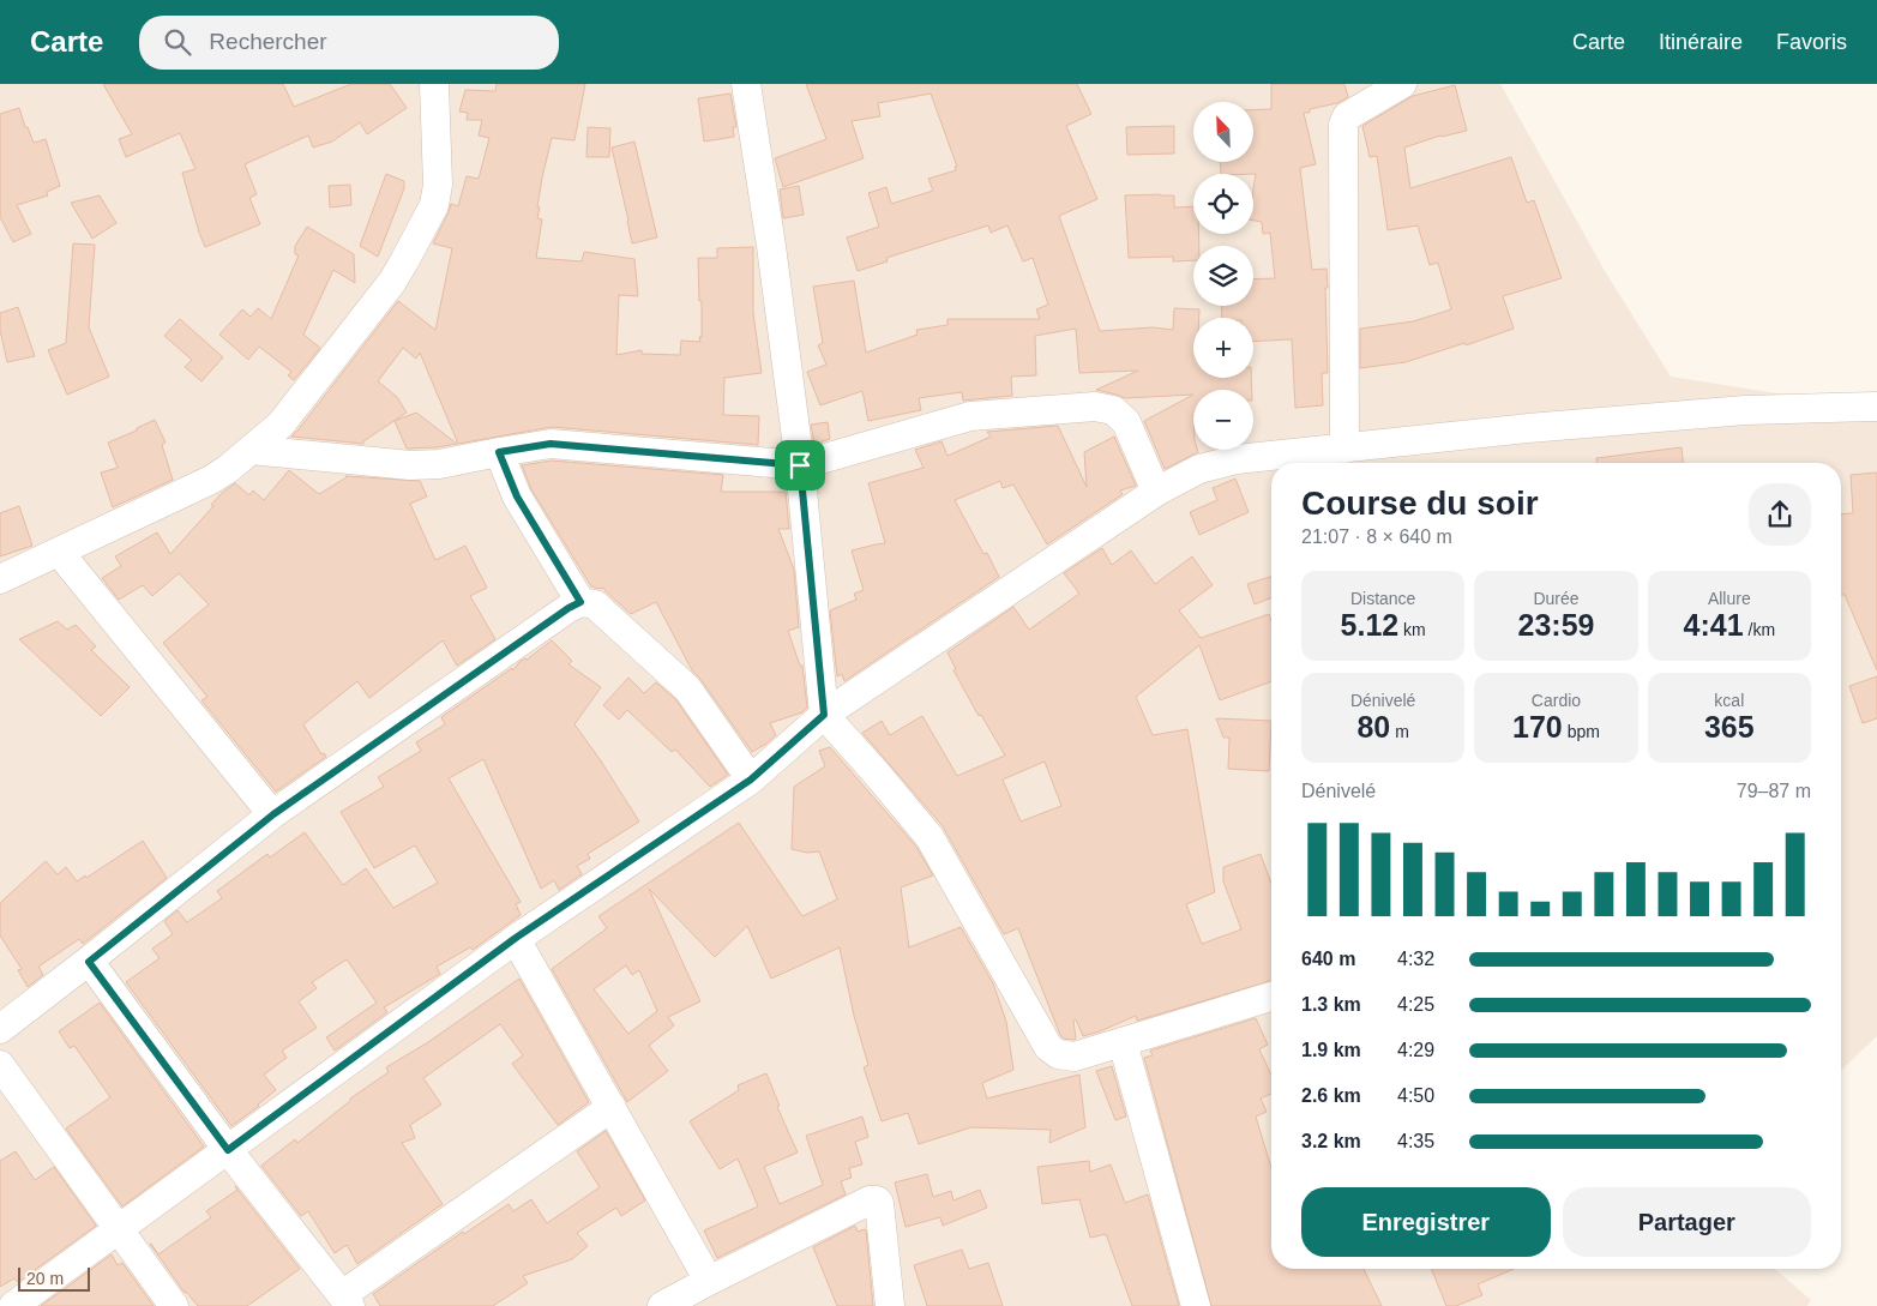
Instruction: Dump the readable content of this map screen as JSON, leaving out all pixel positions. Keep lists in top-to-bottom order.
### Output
{
  "scale_bar": "20 m",
  "north": "top left",
  "page": {
    "header": "Carte",
    "search": "Rechercher",
    "nav": ["Carte", "Itinéraire", "Favoris"],
    "map_buttons": ["+", "−"],
    "heading": ["Course du soir", "21:07 · 8 × 640 m"],
    "stats": [
      ["Distance", "5.12 km"],
      ["Durée", "23:59"],
      ["Allure", "4:41 /km"],
      ["Dénivelé", "80 m"],
      ["Cardio", "170 bpm"],
      ["kcal", "365"]
    ],
    "chart": ["Dénivelé", "79–87 m"],
    "list": [
      {
        "name": "640 m",
        "note": "4:32"
      },
      {
        "name": "1.3 km",
        "note": "4:25"
      },
      {
        "name": "1.9 km",
        "note": "4:29"
      },
      {
        "name": "2.6 km",
        "note": "4:50"
      },
      {
        "name": "3.2 km",
        "note": "4:35"
      }
    ],
    "buttons": ["Enregistrer", "Partager"],
    "scale": "20 m"
  }
}
